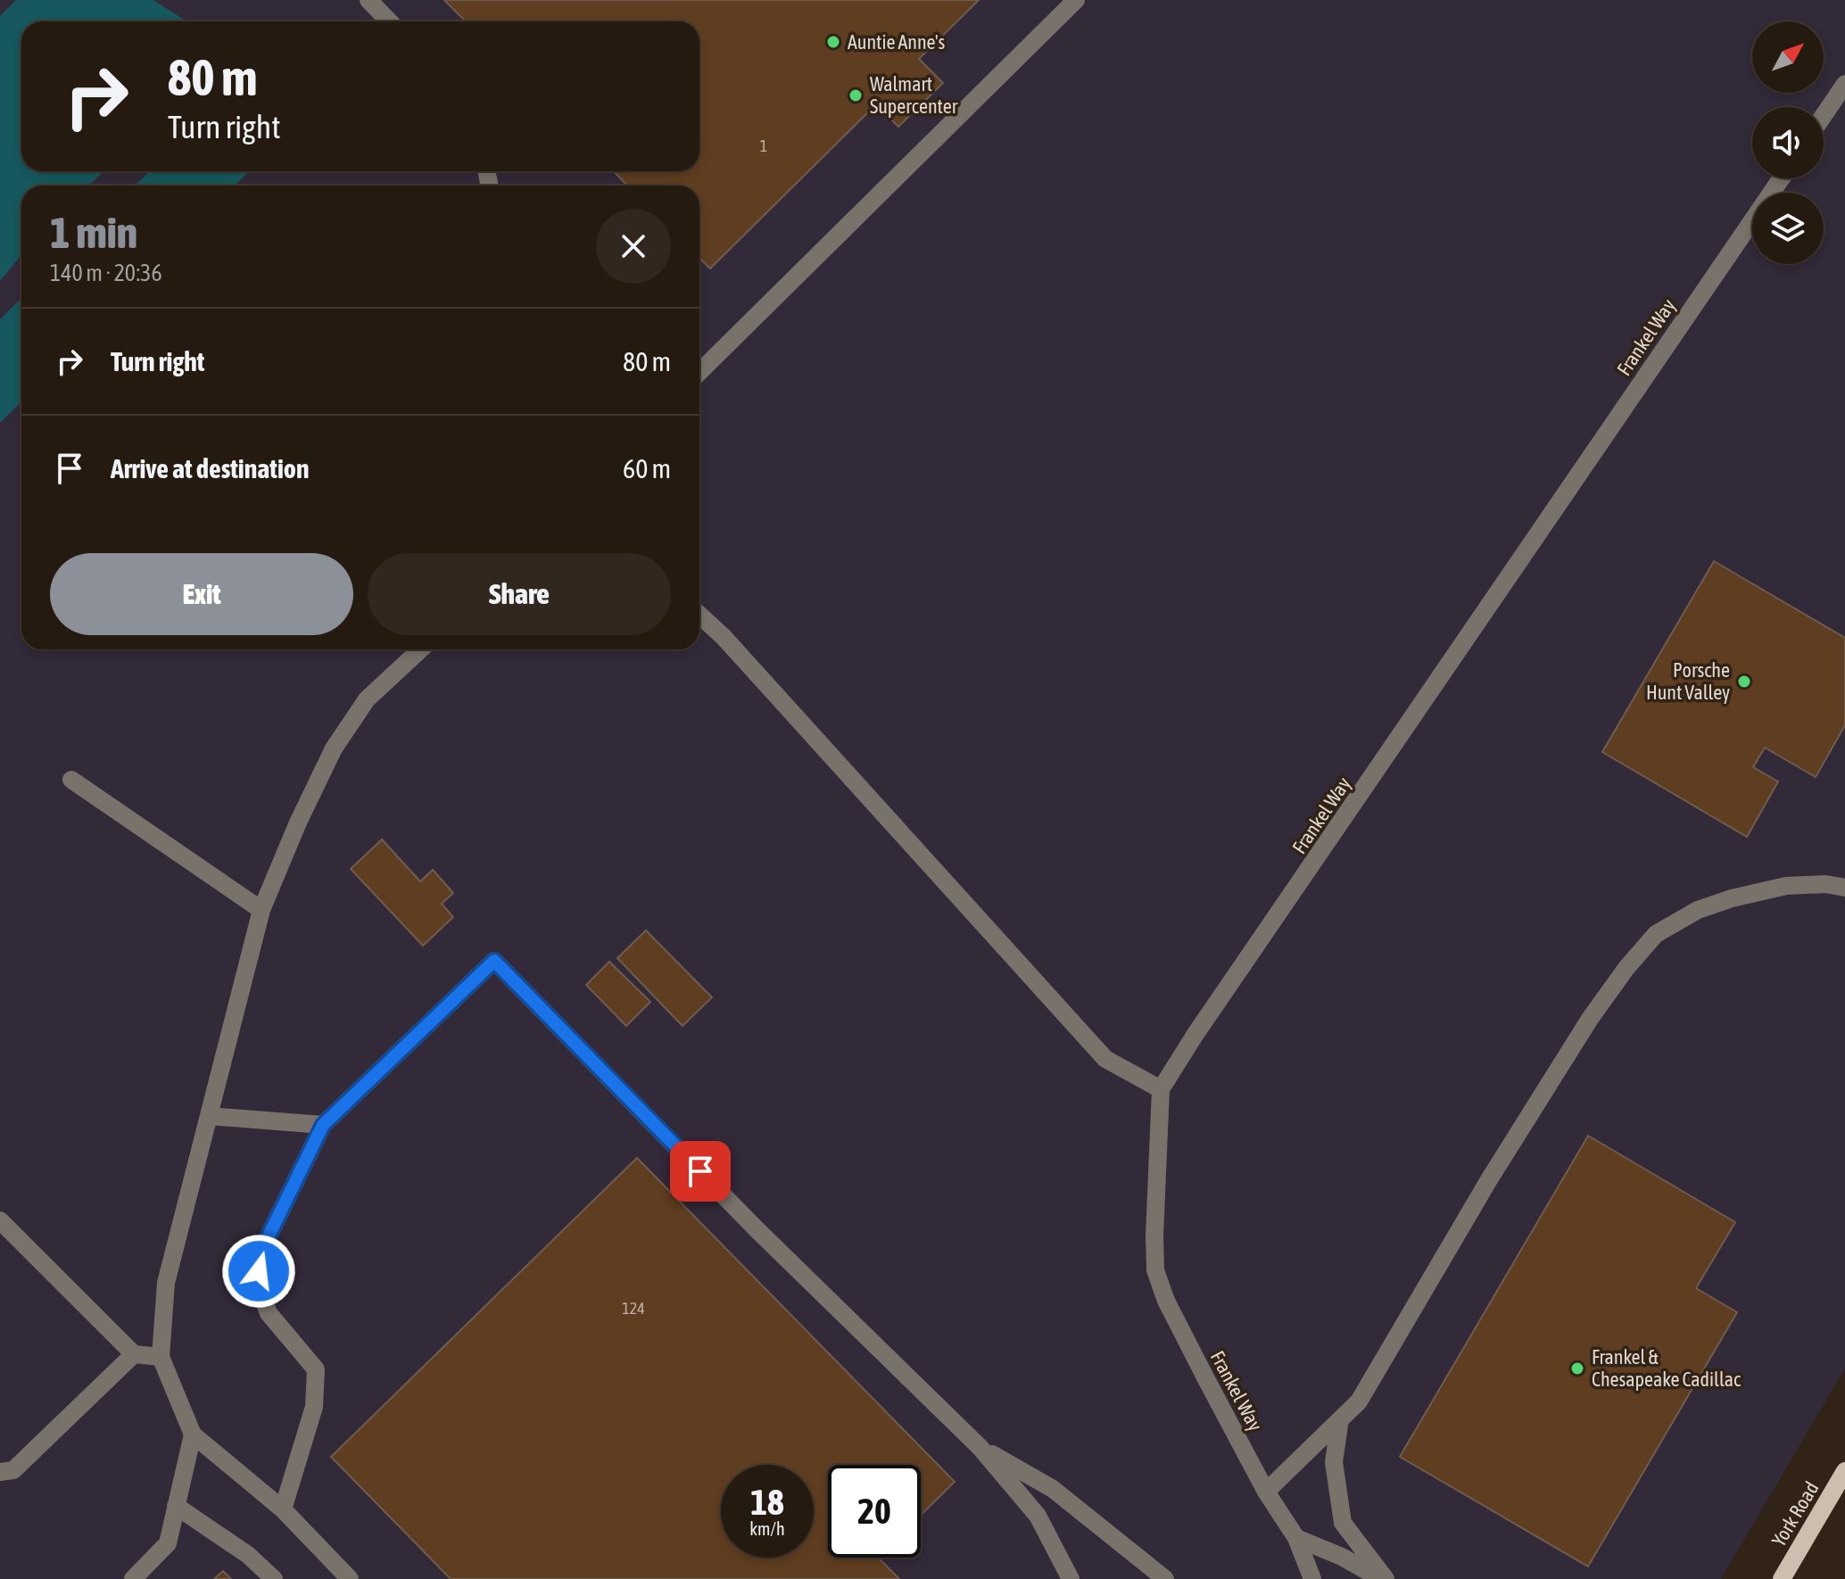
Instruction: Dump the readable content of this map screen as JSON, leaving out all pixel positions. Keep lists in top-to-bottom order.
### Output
{
  "streets": {
    "main road": ["York Road"],
    "street": ["Frankel Way"]
  },
  "places": [
    "Auntie Anne's",
    "Walmart Supercenter",
    "Porsche Hunt Valley",
    "Frankel & Chesapeake Cadillac"
  ],
  "house_numbers": ["1", "124"],
  "north": "top right",
  "page": {
    "turn": ["80 m", "Turn right"],
    "heading": ["1 min", "140 m · 20:36"],
    "list": [
      {
        "name": "Turn right",
        "value": "80 m"
      },
      {
        "name": "Arrive at destination",
        "value": "60 m"
      }
    ],
    "buttons": ["Exit", "Share"],
    "speed": "18 km/h",
    "limit": "20"
  }
}
